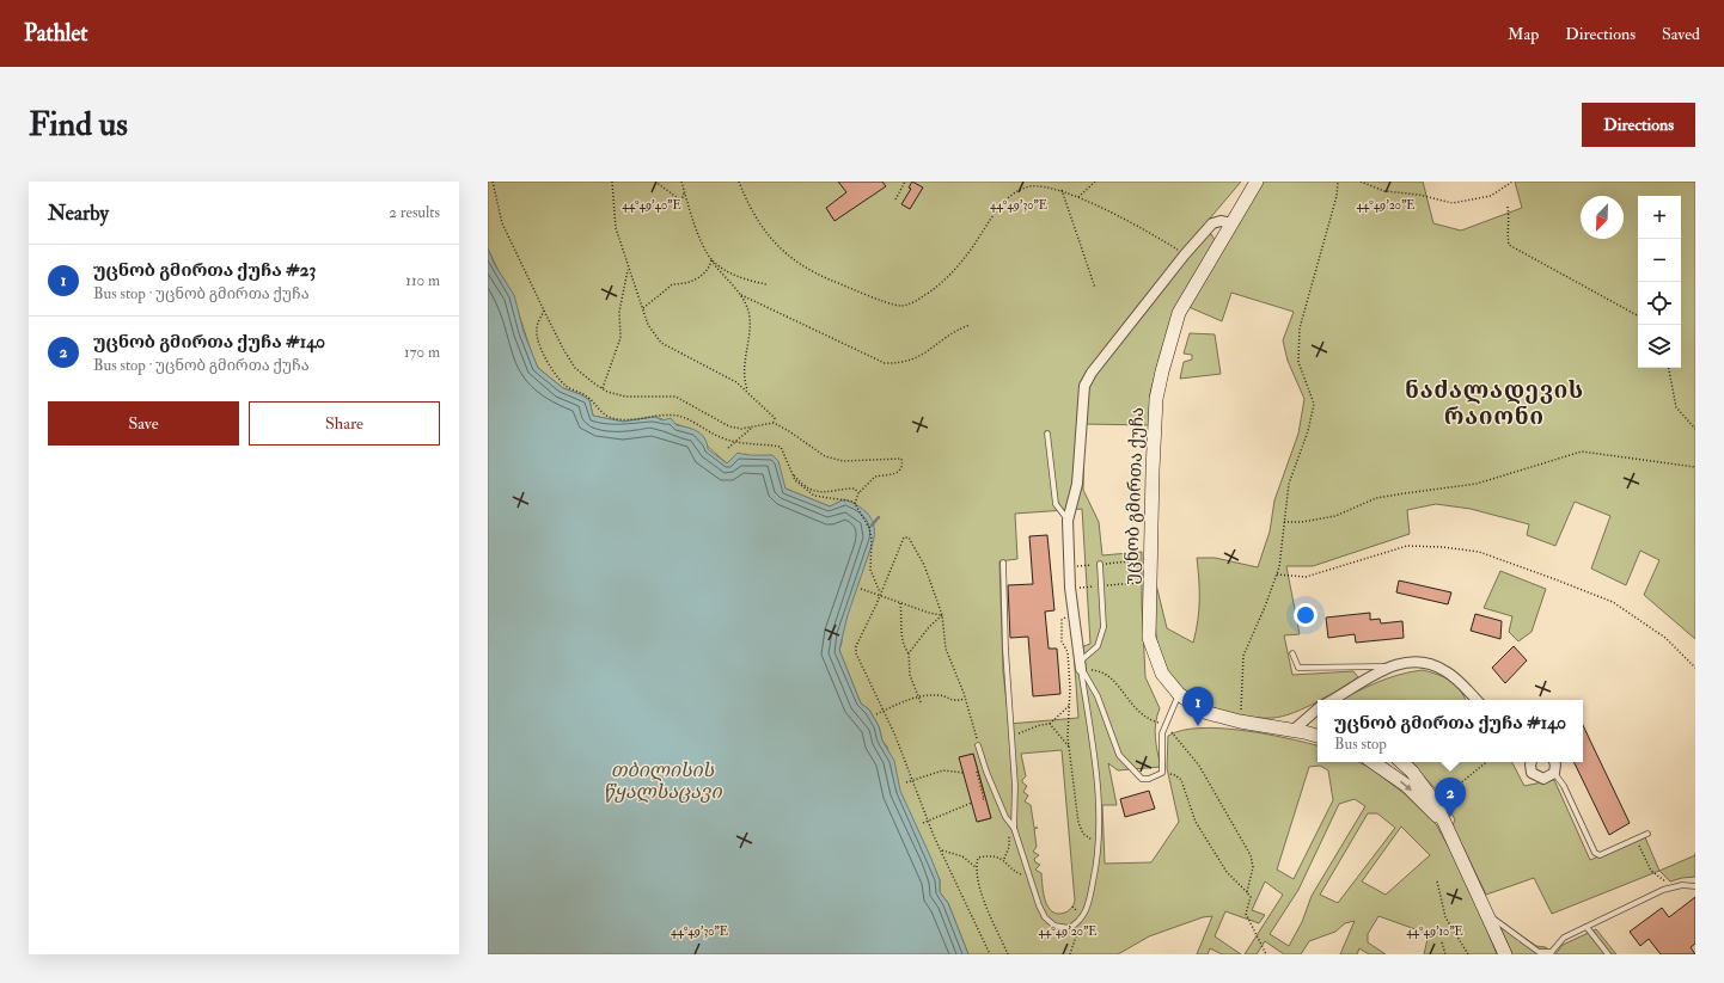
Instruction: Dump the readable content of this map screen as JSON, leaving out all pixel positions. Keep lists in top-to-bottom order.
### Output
{
  "streets": {
    "main road": ["უცნობ გმირთა ქუჩა"]
  },
  "districts": ["ნაძალადევის რაიონი"],
  "water": ["თბილისის წყალსაცავი"],
  "north": "bottom left",
  "page": {
    "header": "Pathlet",
    "nav": ["Map", "Directions", "Saved"],
    "buttons": [
      "Directions",
      ["Save", "Share"]
    ],
    "title": "Find us",
    "heading": ["Nearby", "2 results"],
    "map_buttons": ["+", "−"],
    "list": [
      {
        "mark": "1",
        "name": "უცნობ გმირთა ქუჩა #23",
        "note": "Bus stop · უცნობ გმირთა ქუჩა",
        "value": "110 m"
      },
      {
        "mark": "2",
        "name": "უცნობ გმირთა ქუჩა #140",
        "note": "Bus stop · უცნობ გმირთა ქუჩა",
        "value": "170 m"
      }
    ],
    "pins": ["1", "2"],
    "popup": ["უცნობ გმირთა ქუჩა #140", "Bus stop"]
  },
  "coordinates": [
    "44°49'30\"E",
    "44°49'20\"E",
    "44°49'40\"E",
    "44°49'10\"E"
  ]
}
